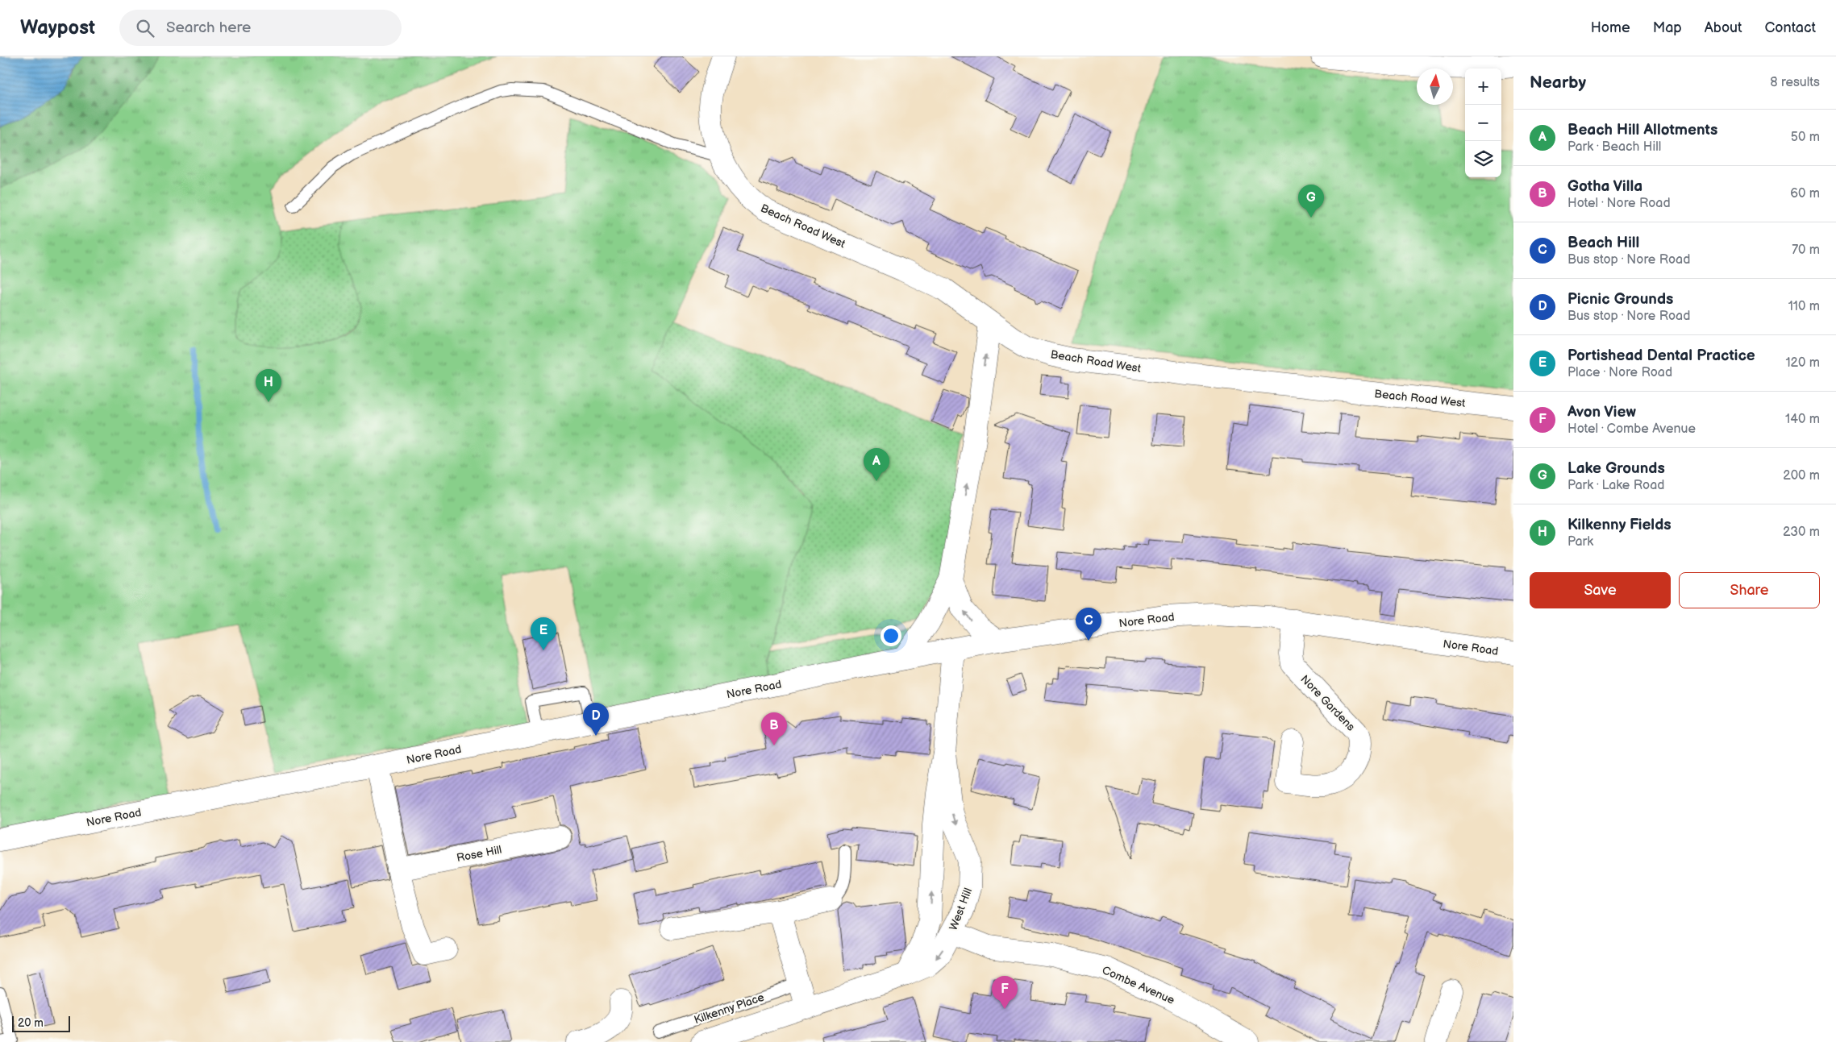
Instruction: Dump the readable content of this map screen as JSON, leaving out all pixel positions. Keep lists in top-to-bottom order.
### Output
{
  "streets": {
    "street": [
      "Beach Road West",
      "Nore Road",
      "Nore Gardens",
      "Rose Hill",
      "West Hill",
      "Combe Avenue"
    ],
    "lane": ["Kilkenny Place"]
  },
  "crossings": [
    ["Nore Road", "Nore Gardens"],
    ["Nore Road", "West Hill"],
    ["West Hill", "Combe Avenue"]
  ],
  "scale_bar": "20 m",
  "north": "top",
  "page": {
    "header": "Waypost",
    "search": "Search here",
    "nav": [
      "Home",
      "Map",
      "About",
      "Contact"
    ],
    "heading": ["Nearby", "8 results"],
    "map_buttons": ["+", "−"],
    "list": [
      {
        "mark": "A",
        "name": "Beach Hill Allotments",
        "note": "Park · Beach Hill",
        "value": "50 m"
      },
      {
        "mark": "B",
        "name": "Gotha Villa",
        "note": "Hotel · Nore Road",
        "value": "60 m"
      },
      {
        "mark": "C",
        "name": "Beach Hill",
        "note": "Bus stop · Nore Road",
        "value": "70 m"
      },
      {
        "mark": "D",
        "name": "Picnic Grounds",
        "note": "Bus stop · Nore Road",
        "value": "110 m"
      },
      {
        "mark": "E",
        "name": "Portishead Dental Practice",
        "note": "Place · Nore Road",
        "value": "120 m"
      },
      {
        "mark": "F",
        "name": "Avon View",
        "note": "Hotel · Combe Avenue",
        "value": "140 m"
      },
      {
        "mark": "G",
        "name": "Lake Grounds",
        "note": "Park · Lake Road",
        "value": "200 m"
      },
      {
        "mark": "H",
        "name": "Kilkenny Fields",
        "note": "Park",
        "value": "230 m"
      }
    ],
    "pins": [
      "G",
      "H",
      "A",
      "C",
      "E",
      "D",
      "B",
      "F"
    ],
    "buttons": ["Save", "Share"],
    "scale": "20 m"
  }
}
